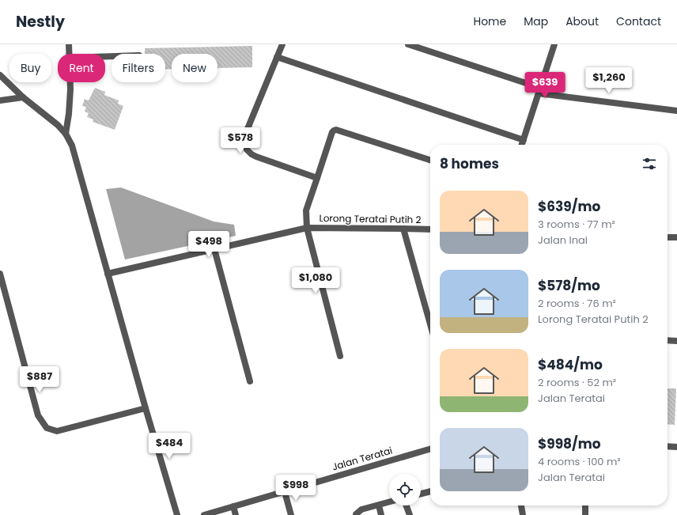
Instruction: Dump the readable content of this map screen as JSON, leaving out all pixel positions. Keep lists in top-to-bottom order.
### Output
{
  "streets": {
    "street": ["Lorong Teratai Putih 2", "Jalan Teratai"]
  },
  "page": {
    "header": "Nestly",
    "nav": [
      "Home",
      "Map",
      "About",
      "Contact"
    ],
    "chip": [
      "Buy",
      "Rent",
      "Filters",
      "New"
    ],
    "price": [
      "$1,260",
      "$639",
      "$578",
      "$498",
      "$1,080",
      "$887",
      "$484",
      "$998"
    ],
    "heading": "8 homes",
    "list": [
      {
        "name": "$639/mo",
        "note": "3 rooms · 77 m² · Jalan Inai"
      },
      {
        "name": "$578/mo",
        "note": "2 rooms · 76 m² · Lorong Teratai Putih 2"
      },
      {
        "name": "$484/mo",
        "note": "2 rooms · 52 m² · Jalan Teratai"
      },
      {
        "name": "$998/mo",
        "note": "4 rooms · 100 m² · Jalan Teratai"
      }
    ]
  }
}
